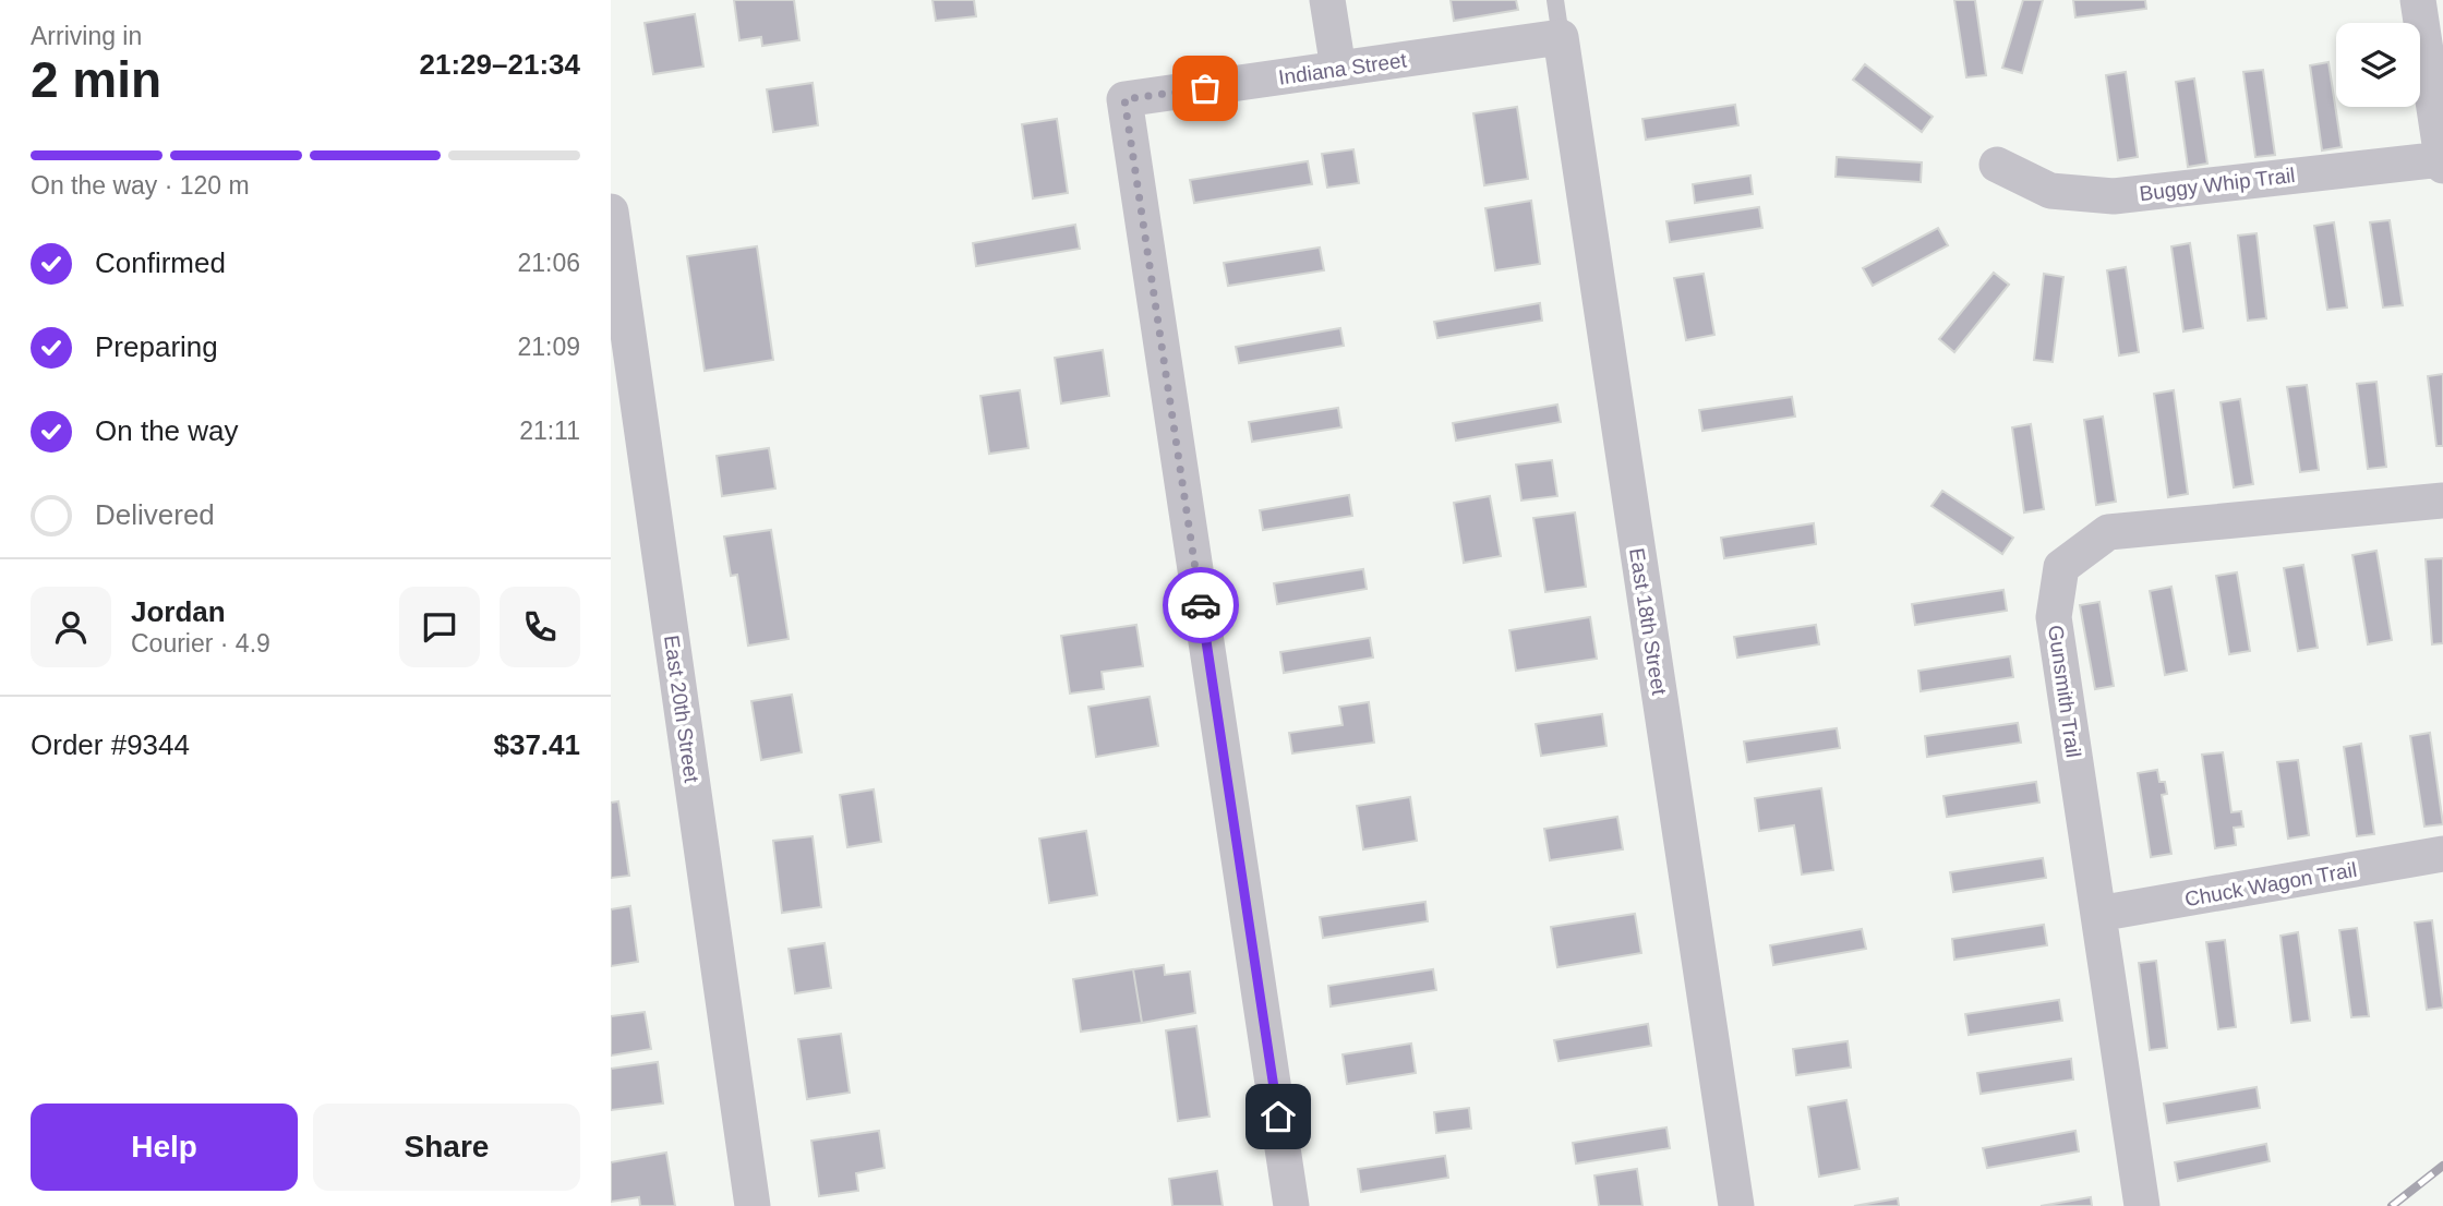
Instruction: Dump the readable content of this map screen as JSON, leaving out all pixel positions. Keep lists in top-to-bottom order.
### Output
{
  "streets": {
    "street": [
      "Indiana Street",
      "Buggy Whip Trail",
      "East 18th Street",
      "Gunsmith Trail",
      "East 20th Street",
      "Chuck Wagon Trail"
    ]
  },
  "crossings": [
    ["Indiana Street", "East 18th Street"],
    ["Gunsmith Trail", "Chuck Wagon Trail"]
  ],
  "page": {
    "heading": ["2 min", "Arriving in", "21:29–21:34"],
    "panel": [
      "Jordan",
      "Courier · 4.9",
      "Order #9344",
      "$37.41"
    ],
    "bar": "On the way · 120 m",
    "list": [
      ["Confirmed", "21:06"],
      ["Preparing", "21:09"],
      ["On the way", "21:11"],
      "Delivered"
    ],
    "buttons": ["Help", "Share"]
  }
}
